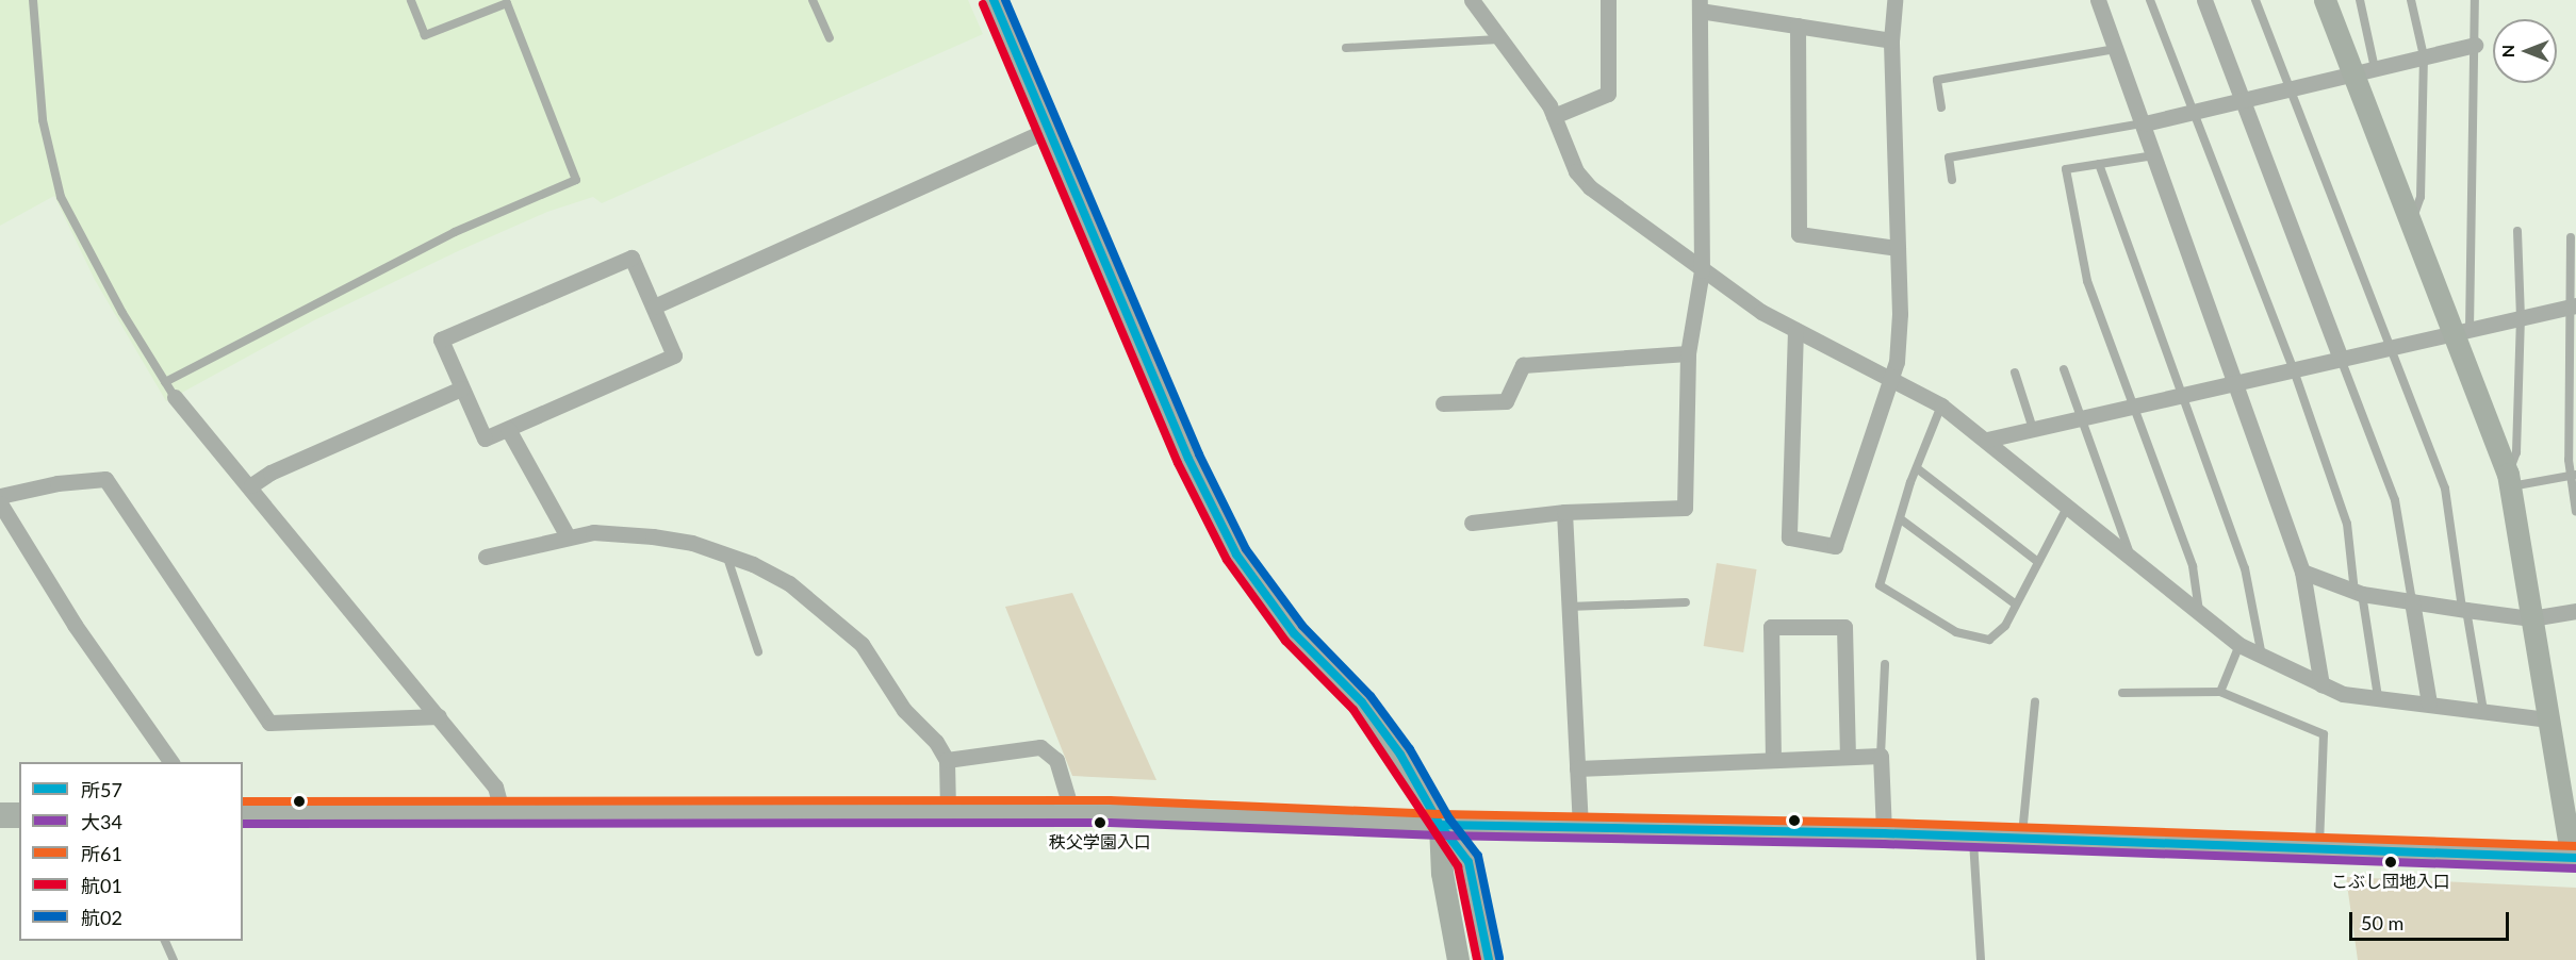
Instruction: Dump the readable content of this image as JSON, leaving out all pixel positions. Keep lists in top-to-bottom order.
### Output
{
  "places": ["秩父学園入口", "こぶし団地入口"],
  "lines": [
    "transit line 所57",
    "transit line 航02",
    "transit line 航01",
    "transit line 所61",
    "transit line 大34"
  ],
  "legend": [
    "所57",
    "大34",
    "所61",
    "航01",
    "航02"
  ],
  "scale_bar": "50 m",
  "north": "left"
}
